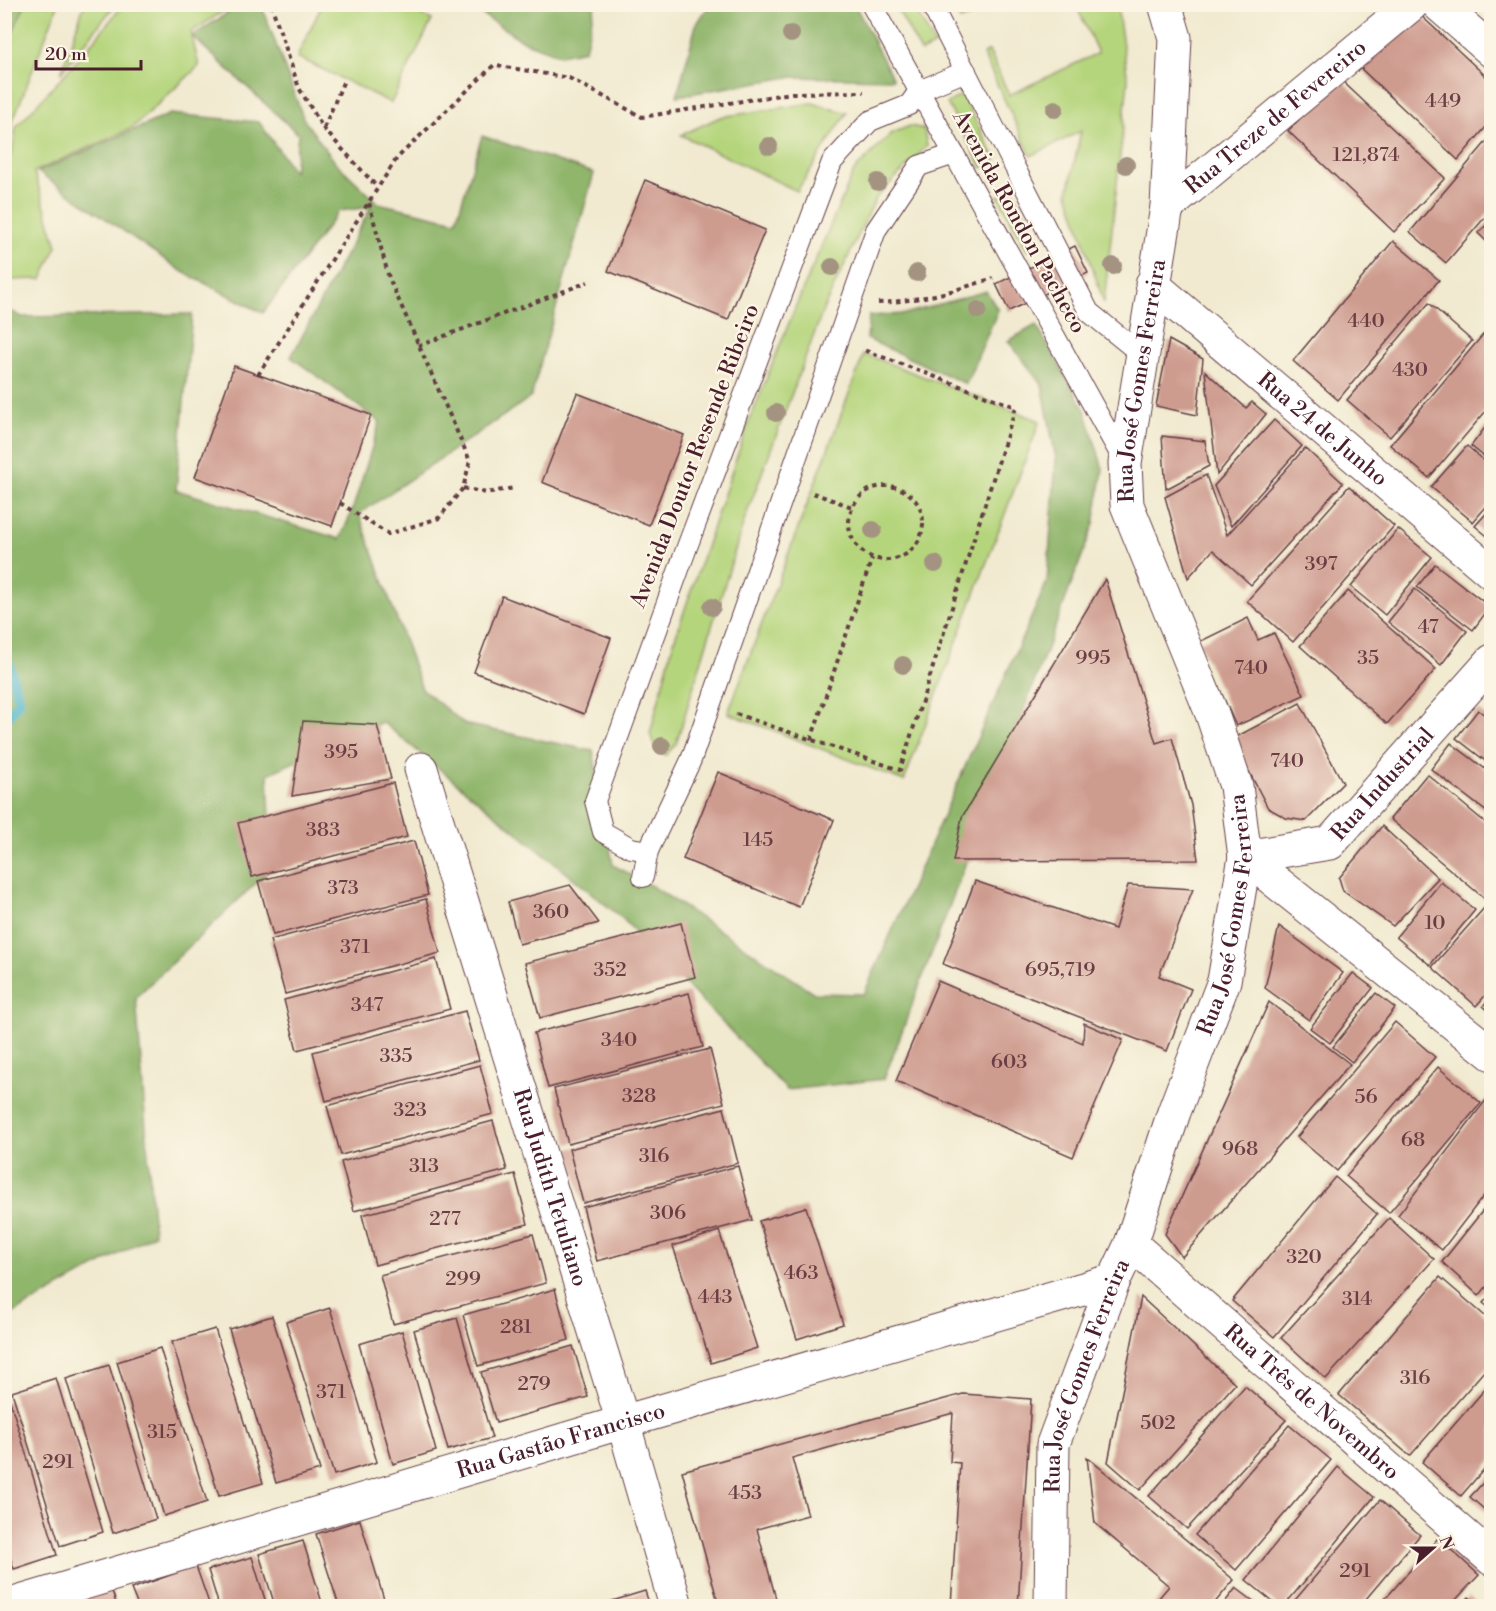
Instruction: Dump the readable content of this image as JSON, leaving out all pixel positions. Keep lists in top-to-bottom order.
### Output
{
  "streets": {
    "street": [
      "Rua Treze de Fevereiro",
      "Rua José Gomes Ferreira",
      "Rua 24 de Junho",
      "Rua Industrial",
      "Rua Judith Tetuliano",
      "Rua Três de Novembro",
      "Rua Gastão Francisco"
    ],
    "lane": ["Avenida Rondon Pacheco", "Avenida Doutor Resende Ribeiro"]
  },
  "crossings": [
    ["Rua Treze de Fevereiro", "Rua José Gomes Ferreira"],
    ["Avenida Rondon Pacheco", "Rua José Gomes Ferreira"],
    ["Avenida Rondon Pacheco", "Avenida Doutor Resende Ribeiro"],
    ["Rua José Gomes Ferreira", "Rua 24 de Junho"],
    ["Rua José Gomes Ferreira", "Rua Industrial"],
    ["Rua José Gomes Ferreira", "Rua Três de Novembro"],
    ["Rua José Gomes Ferreira", "Rua Gastão Francisco"],
    ["Rua Judith Tetuliano", "Rua Gastão Francisco"]
  ],
  "house_numbers": [
    "449",
    "121,874",
    "440",
    "430",
    "397",
    "47",
    "995",
    "35",
    "740",
    "395",
    "740",
    "383",
    "145",
    "373",
    "360",
    "10",
    "371",
    "352",
    "695,719",
    "347",
    "340",
    "335",
    "603",
    "328",
    "56",
    "323",
    "68",
    "968",
    "316",
    "313",
    "306",
    "277",
    "320",
    "463",
    "299",
    "443",
    "314",
    "281",
    "316",
    "279",
    "371",
    "502",
    "315",
    "291",
    "453",
    "291"
  ],
  "scale_bar": "20 m",
  "north": "right"
}
